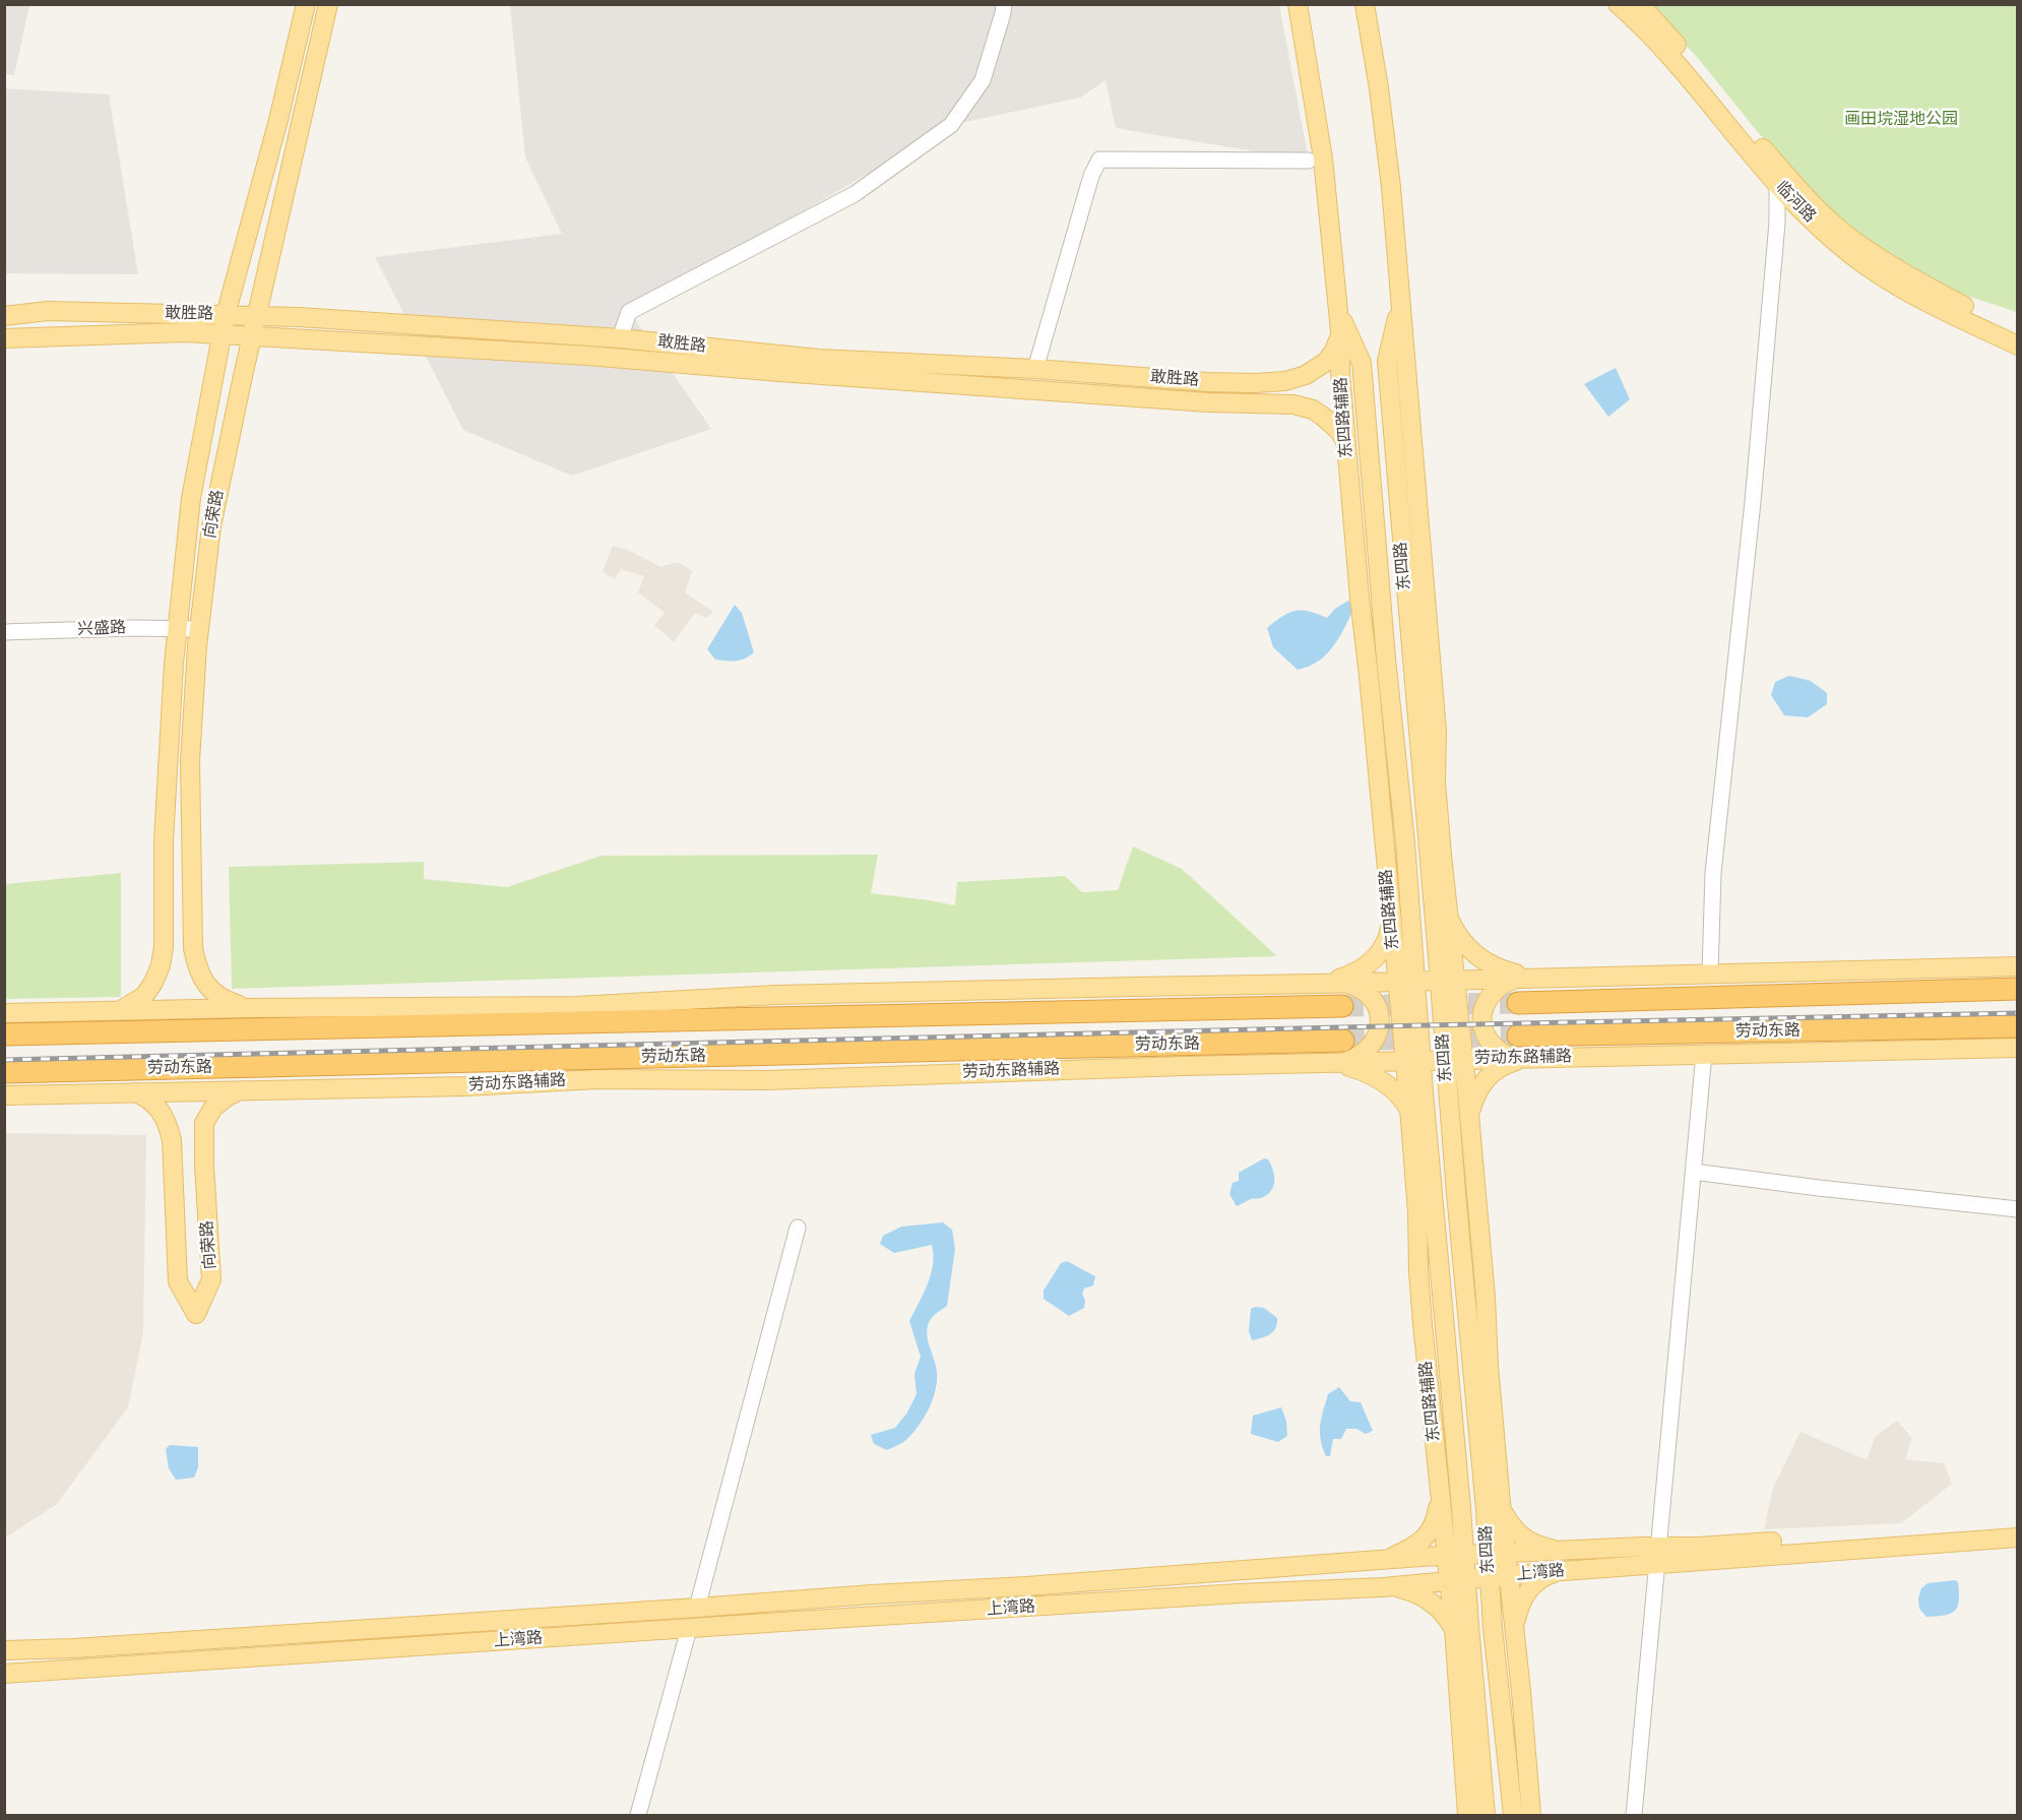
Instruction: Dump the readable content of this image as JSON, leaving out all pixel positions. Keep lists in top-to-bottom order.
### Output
{
  "streets": {
    "highway": ["劳动东路"],
    "main road": [
      "临河路",
      "敢胜路",
      "东四路辅路",
      "向荣路",
      "东四路",
      "劳动东路辅路",
      "上湾路"
    ],
    "street": ["兴盛路"]
  },
  "crossings": [
    ["敢胜路", "东四路辅路"],
    ["敢胜路", "向荣路"],
    ["东四路辅路", "东四路"],
    ["东四路辅路", "劳动东路辅路"],
    ["东四路辅路", "上湾路"],
    ["向荣路", "兴盛路"],
    ["向荣路", "劳动东路辅路"],
    ["东四路", "劳动东路辅路"],
    ["东四路", "上湾路"],
    ["劳动东路", "劳动东路辅路"]
  ],
  "parks": ["画田垸湿地公园"]
}
